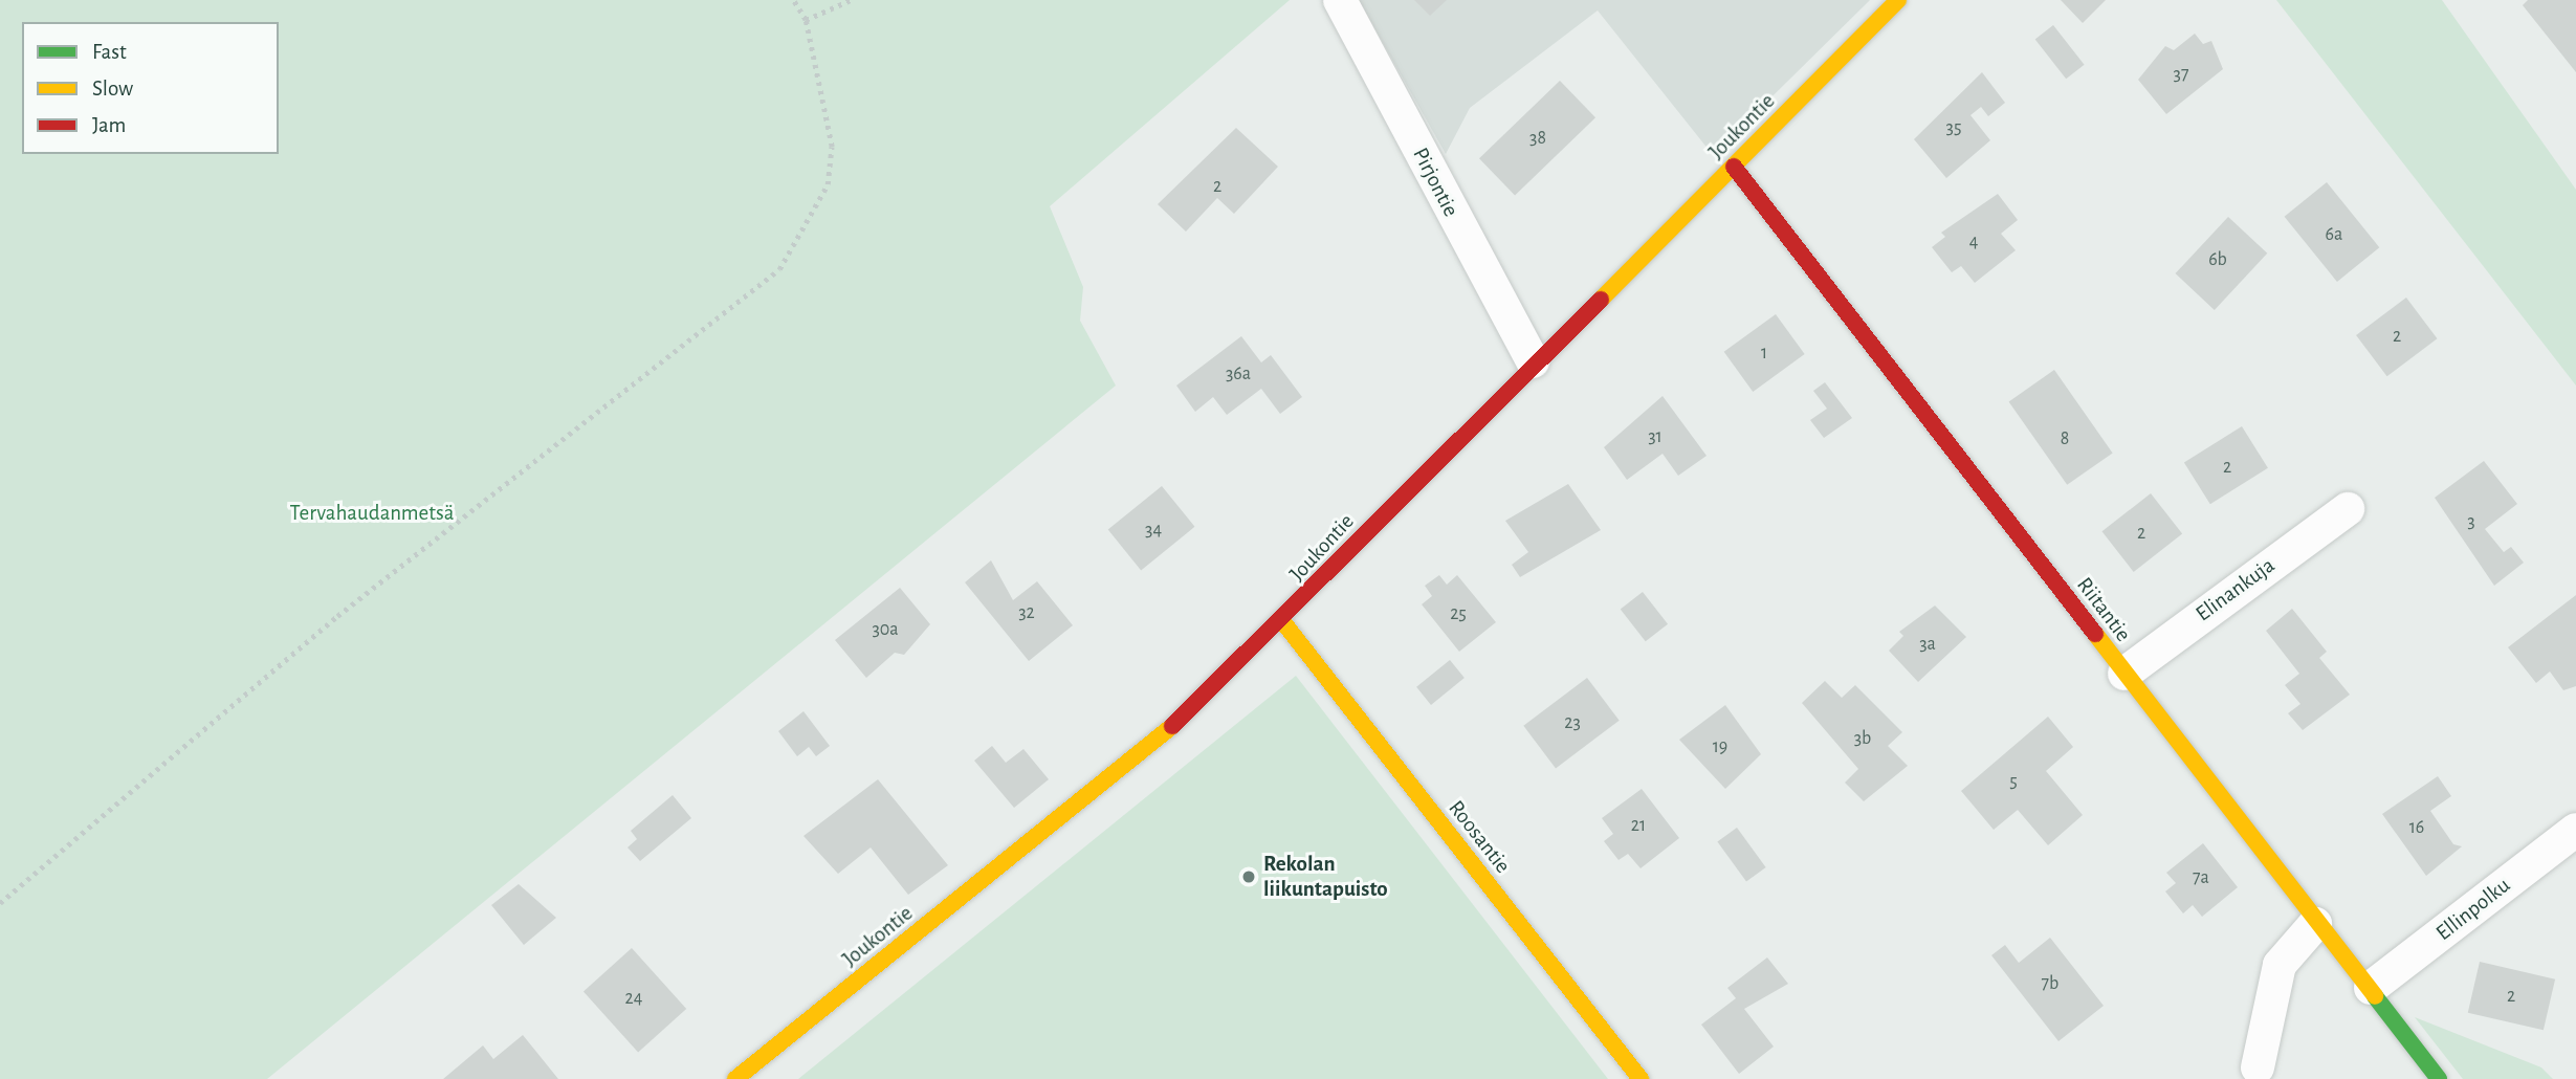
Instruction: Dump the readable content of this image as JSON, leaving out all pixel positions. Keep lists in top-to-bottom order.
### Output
{
  "streets": {
    "street": [
      "Joukontie",
      "Pirjontie",
      "Elinankuja",
      "Riitantie",
      "Roosantie",
      "Ellinpolku"
    ]
  },
  "crossings": [
    ["Joukontie", "Pirjontie"],
    ["Joukontie", "Riitantie"],
    ["Joukontie", "Roosantie"],
    ["Elinankuja", "Riitantie"],
    ["Riitantie", "Ellinpolku"]
  ],
  "parks": ["Tervahaudanmetsä"],
  "places": ["Rekolan liikuntapuisto"],
  "house_numbers": [
    "37",
    "35",
    "38",
    "2",
    "6a",
    "4",
    "6b",
    "2",
    "1",
    "36a",
    "31",
    "8",
    "2",
    "3",
    "34",
    "2",
    "32",
    "25",
    "30a",
    "3a",
    "23",
    "3b",
    "19",
    "5",
    "21",
    "16",
    "7a",
    "7b",
    "2",
    "24"
  ],
  "legend": ["Fast", "Slow", "Jam"]
}
